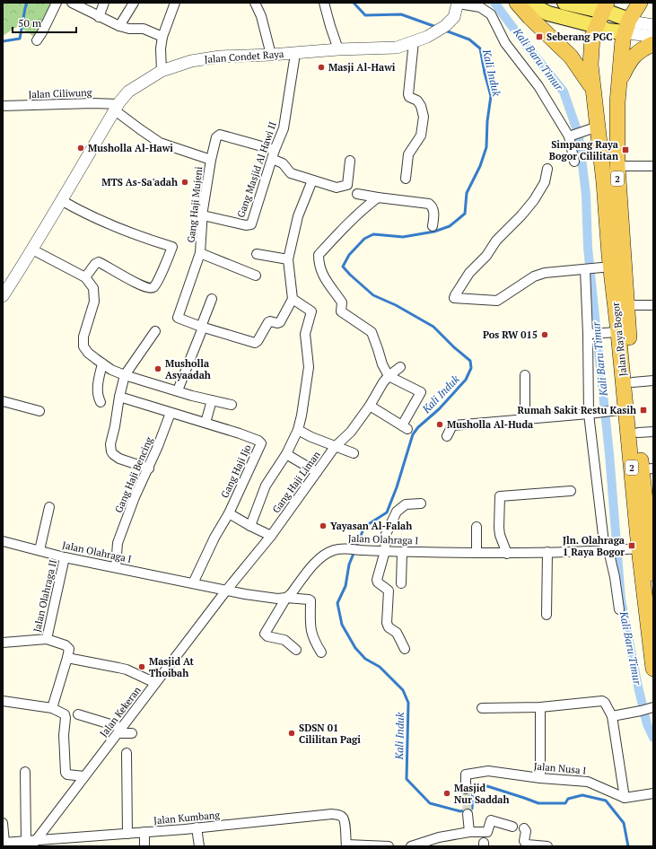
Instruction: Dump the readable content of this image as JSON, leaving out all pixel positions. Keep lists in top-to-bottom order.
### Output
{
  "streets": {
    "highway": ["2", "Jalan Raya Bogor"],
    "street": [
      "Jalan Condet Raya",
      "Jalan Ciliwung",
      "Gang Masjid Al Hawi II",
      "Gang Haji Mujeni",
      "Gang Haji Ijo",
      "Gang Haji Bencing",
      "Gang Haji Liman",
      "Jalan Olahraga I",
      "Jalan Olahraga II",
      "Jalan Kekeran",
      "Jalan Nusa I",
      "Jalan Kumbang"
    ]
  },
  "crossings": [
    ["Jalan Condet Raya", "Jalan Ciliwung"],
    ["Jalan Condet Raya", "Gang Masjid Al Hawi II"],
    ["Jalan Condet Raya", "Gang Haji Mujeni"],
    ["Jalan Ciliwung", "Gang Haji Mujeni"],
    ["Gang Masjid Al Hawi II", "Gang Haji Mujeni"],
    ["2", "Jalan Raya Bogor"],
    ["Jalan Raya Bogor", "Jalan Olahraga I"],
    ["Gang Haji Ijo", "Gang Haji Bencing"],
    ["Gang Haji Ijo", "Jalan Olahraga I"],
    ["Gang Haji Bencing", "Jalan Olahraga I"],
    ["Gang Haji Liman", "Jalan Olahraga I"],
    ["Gang Haji Liman", "Jalan Kekeran"],
    ["Jalan Olahraga I", "Jalan Olahraga II"],
    ["Jalan Olahraga I", "Jalan Kekeran"],
    ["Jalan Kekeran", "Jalan Kumbang"]
  ],
  "water": ["Kali Baru Timur", "Kali Induk"],
  "places": {
    "transit": [
      "Seberang PGC",
      "Simpang Raya Bogor Cililitan",
      "Rumah Sakit Restu Kasih",
      "Jln. Olahraga 1 Raya Bogor"
    ],
    "other": [
      "Masji Al-Hawi",
      "Musholla Al-Hawi",
      "MTS As-Sa'adah",
      "Pos RW 015",
      "Musholla Asyaadah",
      "Musholla Al-Huda",
      "Yayasan Al-Falah",
      "Masjid At Thoibah",
      "SDSN 01 Cililitan Pagi",
      "Masjid Nur Saddah"
    ]
  },
  "scale_bar": "50 m"
}
